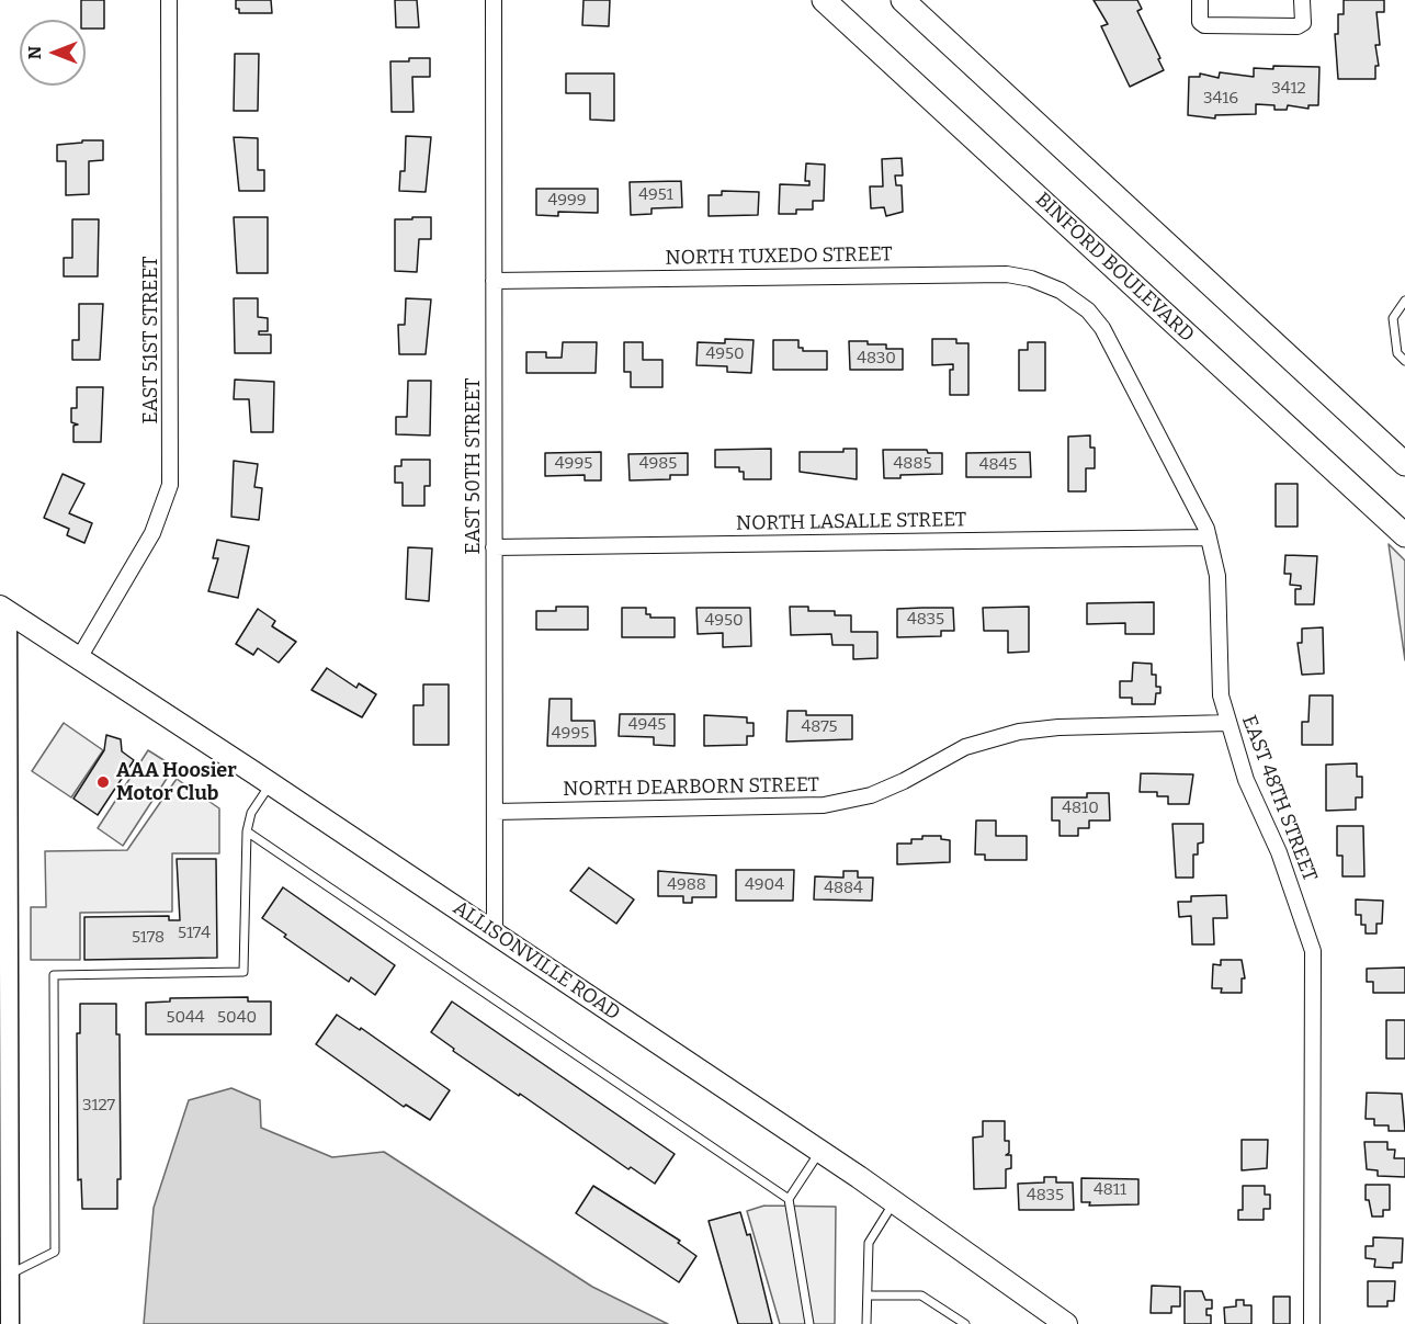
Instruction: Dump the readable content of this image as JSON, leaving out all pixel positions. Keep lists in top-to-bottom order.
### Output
{
  "streets": {
    "main road": ["BINFORD BOULEVARD", "ALLISONVILLE ROAD"],
    "street": [
      "NORTH TUXEDO STREET",
      "EAST 51ST STREET",
      "EAST 50TH STREET",
      "NORTH LASALLE STREET",
      "NORTH DEARBORN STREET",
      "EAST 48TH STREET"
    ]
  },
  "crossings": [
    ["NORTH TUXEDO STREET", "EAST 50TH STREET"],
    ["NORTH TUXEDO STREET", "EAST 48TH STREET"],
    ["EAST 51ST STREET", "ALLISONVILLE ROAD"],
    ["EAST 50TH STREET", "NORTH LASALLE STREET"],
    ["EAST 50TH STREET", "NORTH DEARBORN STREET"],
    ["EAST 50TH STREET", "ALLISONVILLE ROAD"],
    ["NORTH LASALLE STREET", "EAST 48TH STREET"],
    ["NORTH DEARBORN STREET", "EAST 48TH STREET"]
  ],
  "places": ["AAA Hoosier Motor Club"],
  "house_numbers": [
    "3412",
    "3416",
    "4951",
    "4999",
    "4950",
    "4830",
    "4995",
    "4985",
    "4885",
    "4845",
    "4835",
    "4950",
    "4945",
    "4875",
    "4995",
    "4810",
    "4988",
    "4904",
    "4884",
    "5174",
    "5178",
    "5044",
    "5040",
    "3127",
    "4811",
    "4835"
  ],
  "north": "left"
}
